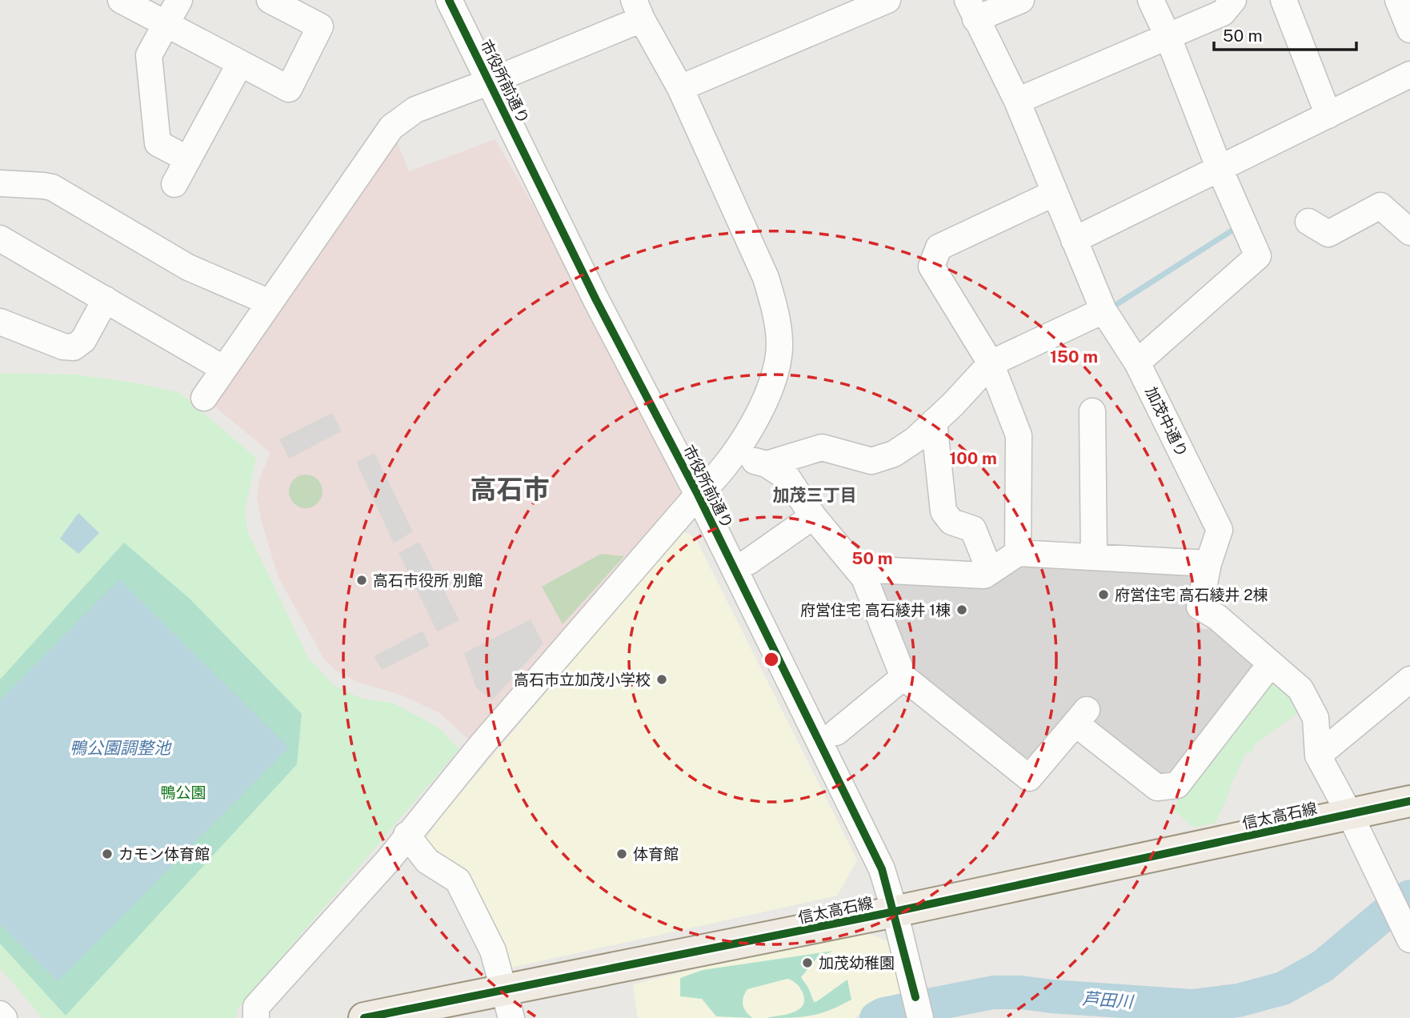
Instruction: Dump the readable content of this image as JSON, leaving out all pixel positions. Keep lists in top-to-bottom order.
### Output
{
  "streets": {
    "main road": ["信太高石線"],
    "street": ["市役所前通り", "加茂中通り"]
  },
  "crossings": [
    ["市役所前通り", "信太高石線"],
    ["加茂中通り", "信太高石線"]
  ],
  "districts": ["高石市", "加茂三丁目"],
  "water": ["鴨公園調整池", "芦田川"],
  "parks": ["鴨公園"],
  "places": [
    "高石市役所 別館",
    "府営住宅 高石綾井 2棟",
    "府営住宅 高石綾井 1棟",
    "高石市立加茂小学校",
    "カモン体育館",
    "体育館",
    "加茂幼稚園"
  ],
  "scale_bar": "50 m",
  "rings": ["150 m", "100 m", "50 m"]
}
